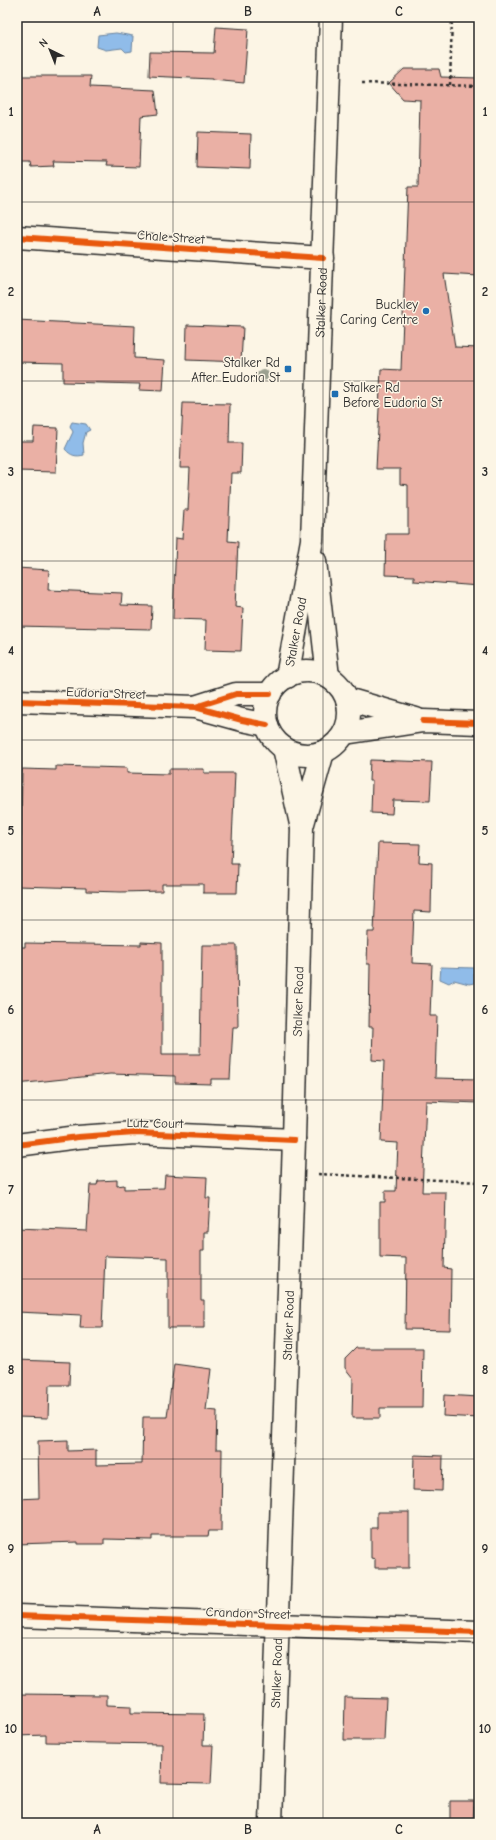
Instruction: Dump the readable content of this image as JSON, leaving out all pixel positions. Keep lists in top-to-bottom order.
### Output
{
  "streets": {
    "main road": [
      "Chale Street",
      "Stalker Road",
      "Eudoria Street",
      "Lutz Court",
      "Crandon Street"
    ]
  },
  "crossings": [
    ["Chale Street", "Stalker Road"],
    ["Stalker Road", "Eudoria Street"],
    ["Stalker Road", "Lutz Court"],
    ["Stalker Road", "Crandon Street"]
  ],
  "places": {
    "other": ["Buckley Caring Centre"],
    "transit": ["Stalker Rd After Eudoria St", "Stalker Rd Before Eudoria St"]
  },
  "north": "top left",
  "grid": {
    "columns": ["A", "B", "C"],
    "rows": [
      "1",
      "2",
      "3",
      "4",
      "5",
      "6",
      "7",
      "8",
      "9",
      "10"
    ]
  }
}
